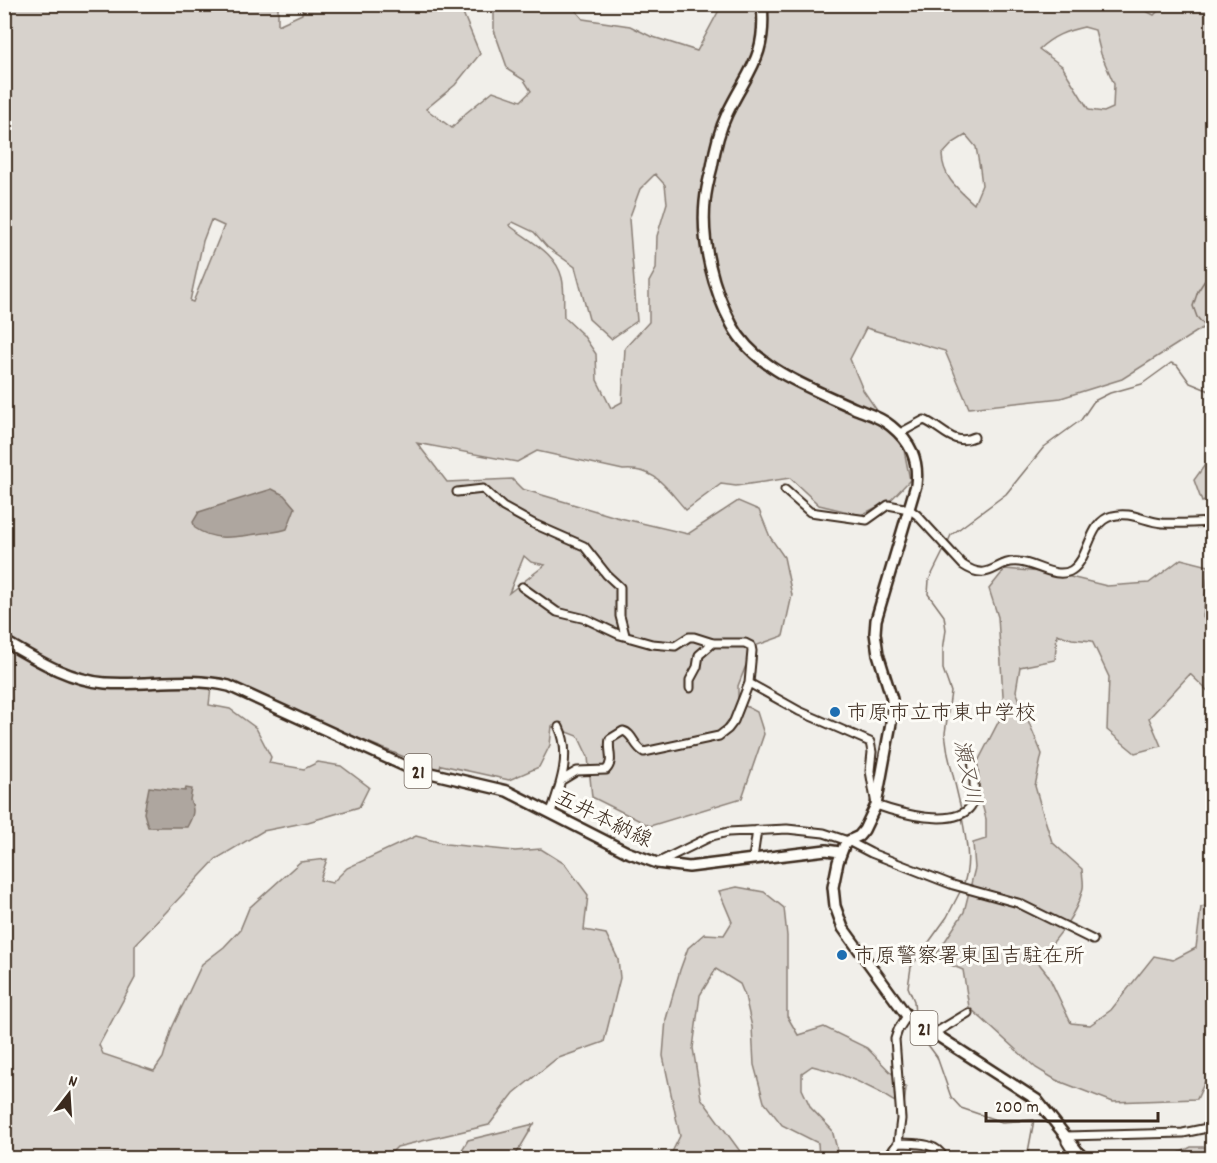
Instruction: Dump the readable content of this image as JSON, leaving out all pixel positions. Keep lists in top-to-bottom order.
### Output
{
  "streets": {
    "main road": ["21", "五井本納線"]
  },
  "crossings": [
    ["21", "五井本納線"]
  ],
  "water": ["瀬又川"],
  "places": ["市原市立市東中学校", "市原警察署東国吉駐在所"],
  "scale_bar": "200 m",
  "north": "top"
}
